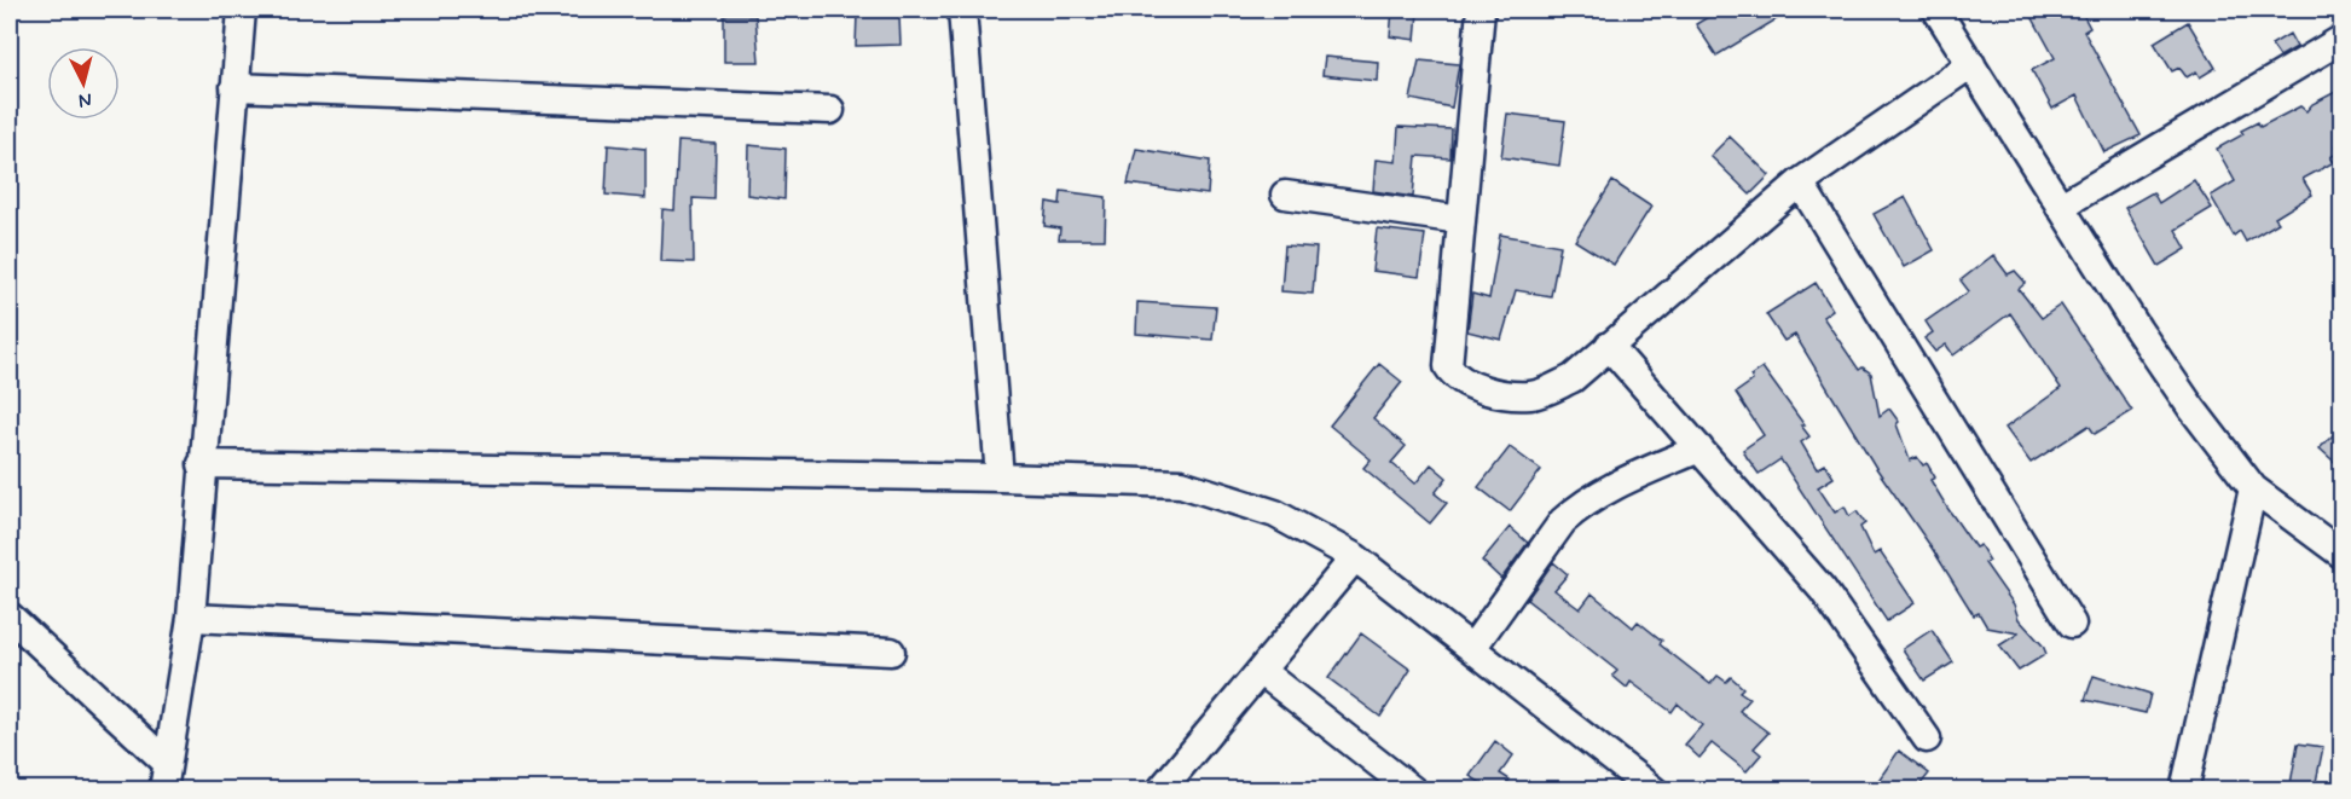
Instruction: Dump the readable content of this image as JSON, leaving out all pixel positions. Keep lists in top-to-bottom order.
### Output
{
  "north": "bottom"
}
